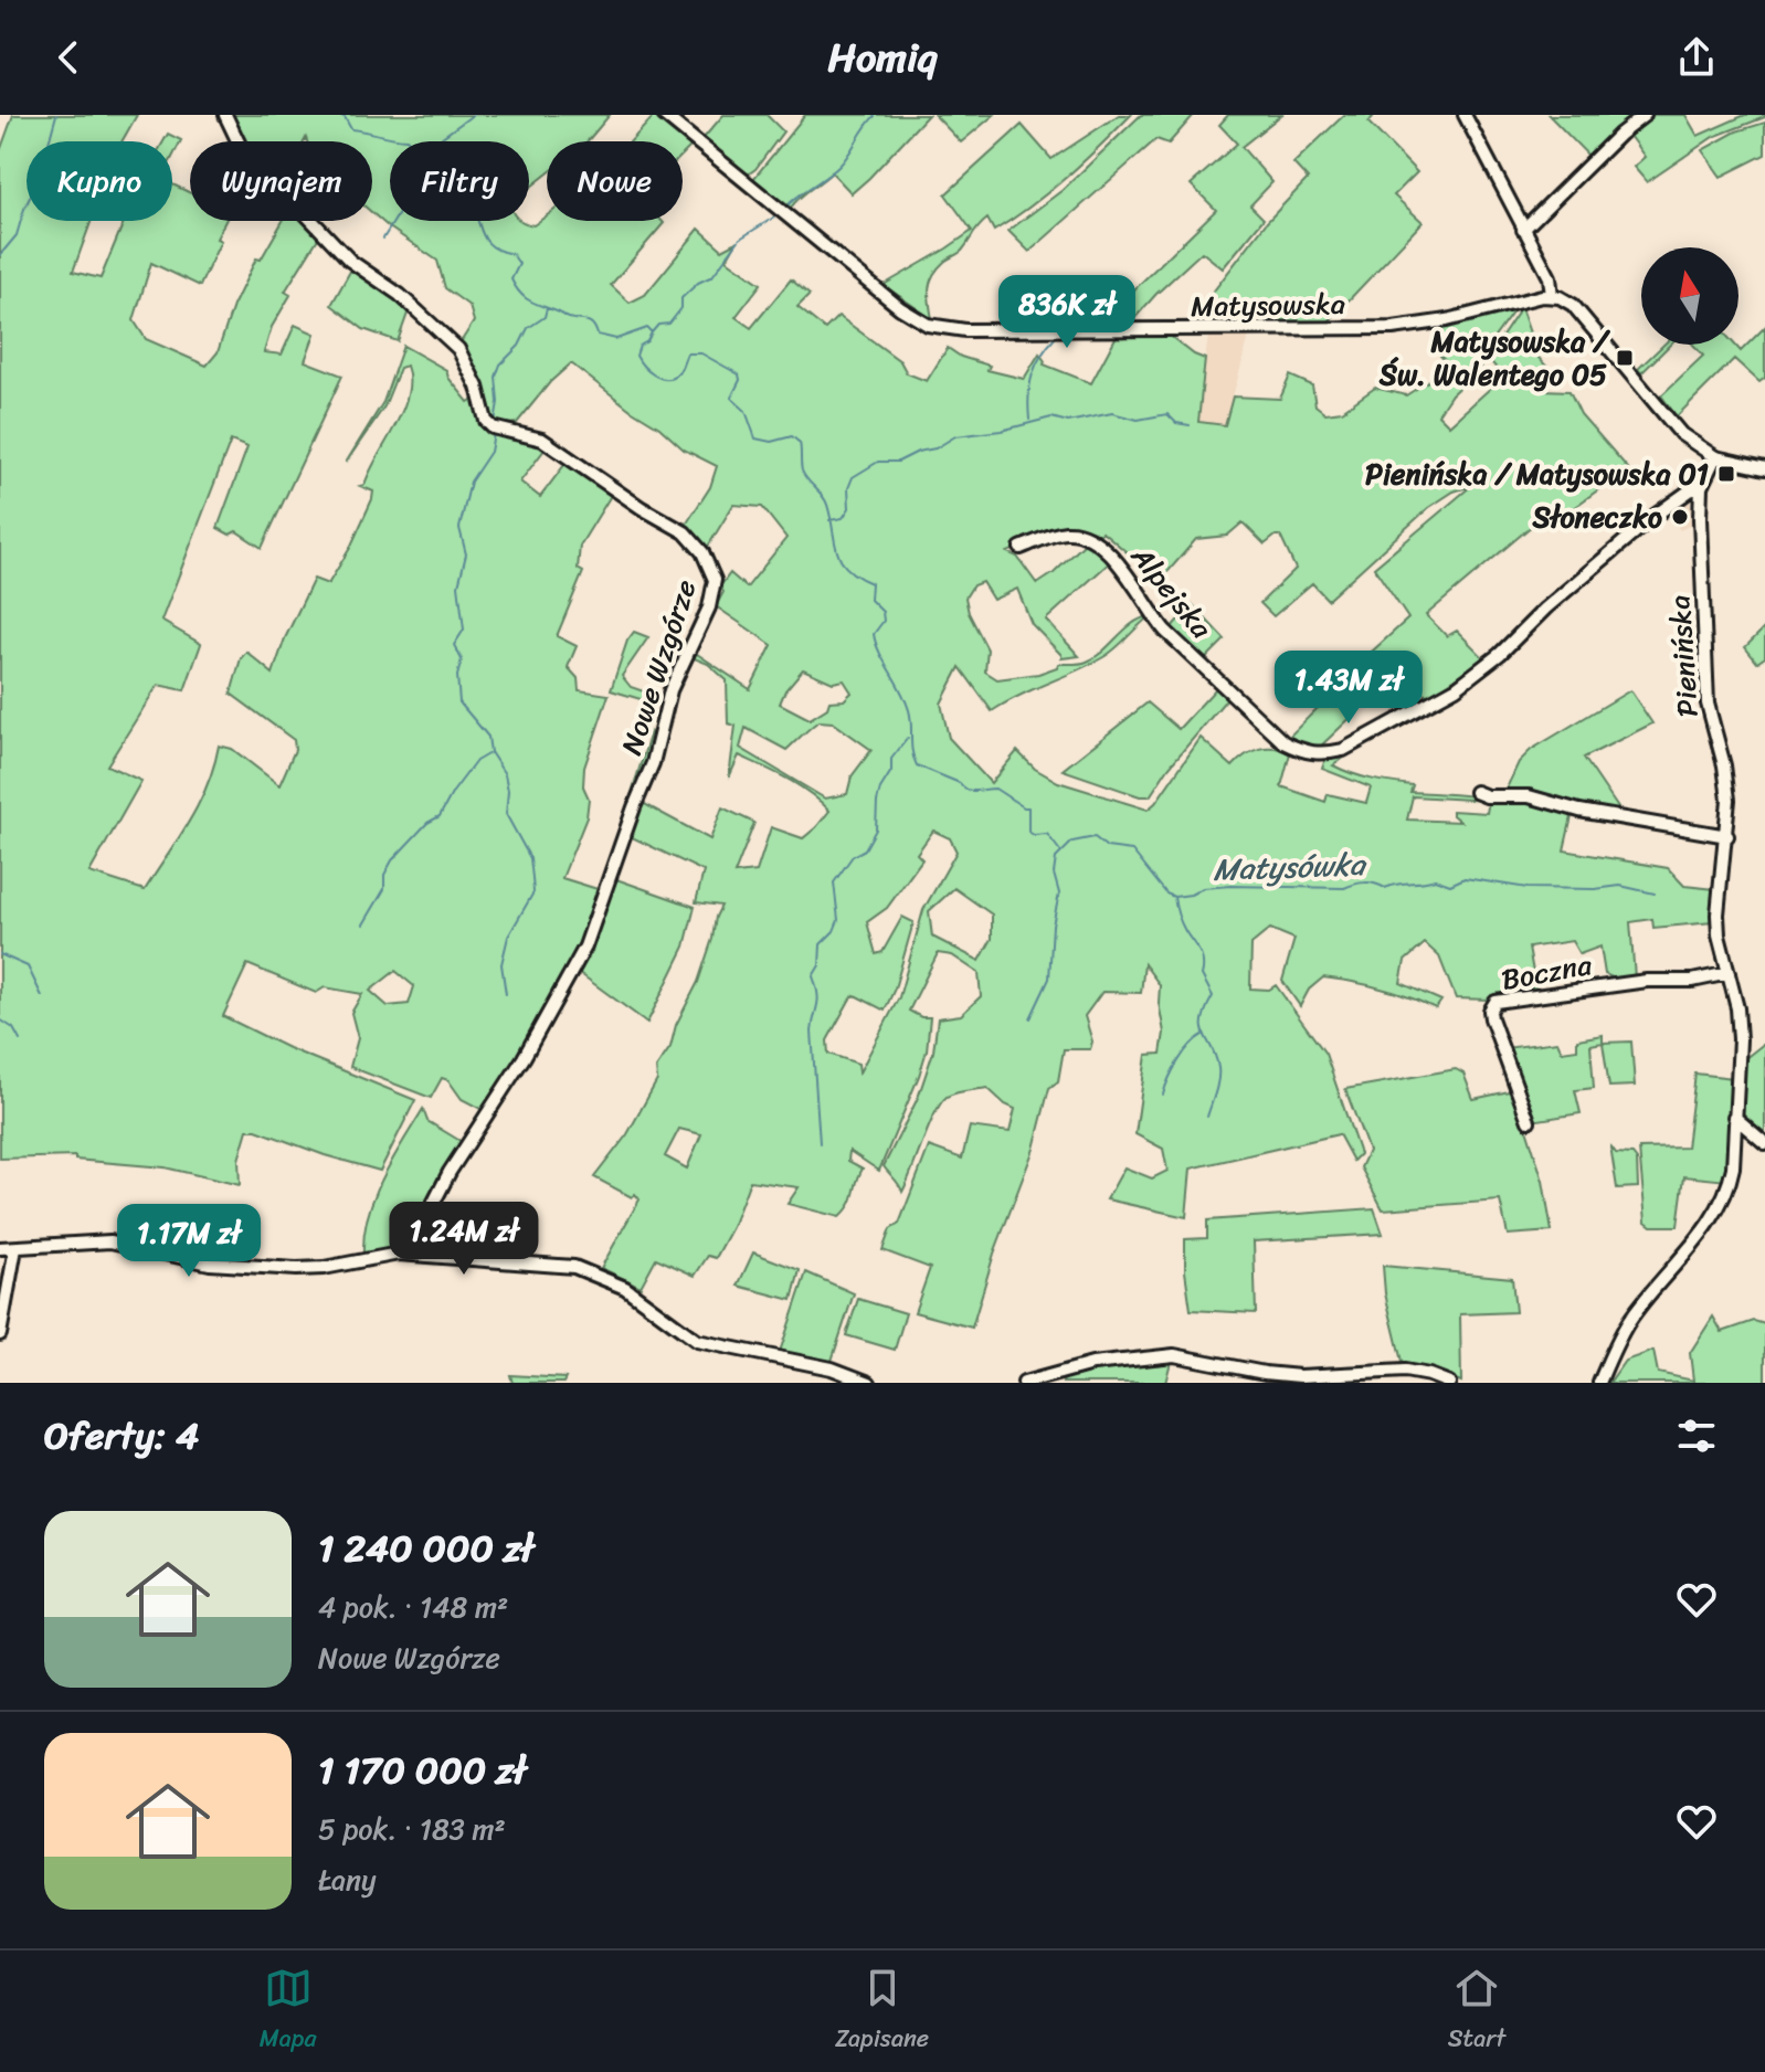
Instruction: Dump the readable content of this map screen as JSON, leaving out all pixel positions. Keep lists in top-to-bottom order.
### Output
{
  "streets": {
    "street": [
      "Matysowska",
      "Alpejska",
      "Pienińska",
      "Nowe Wzgórze",
      "Boczna"
    ]
  },
  "crossings": [
    ["Alpejska", "Pienińska"],
    ["Pienińska", "Boczna"]
  ],
  "water": ["Matysówka"],
  "places": {
    "transit": ["Matysowska / Św. Walentego 05", "Pienińska / Matysowska 01"],
    "other": ["Słoneczko"]
  },
  "north": "top",
  "page": {
    "header": "Homiq",
    "chip": [
      "Kupno",
      "Wynajem",
      "Filtry",
      "Nowe"
    ],
    "price": [
      "836K zł",
      "1.43M zł",
      "1.24M zł",
      "1.17M zł"
    ],
    "heading": "Oferty: 4",
    "list": [
      {
        "name": "1 240 000 zł",
        "note": "4 pok. · 148 m² · Nowe Wzgórze"
      },
      {
        "name": "1 170 000 zł",
        "note": "5 pok. · 183 m² · Łany"
      }
    ],
    "tabs": ["Mapa", "Zapisane", "Start"]
  }
}
